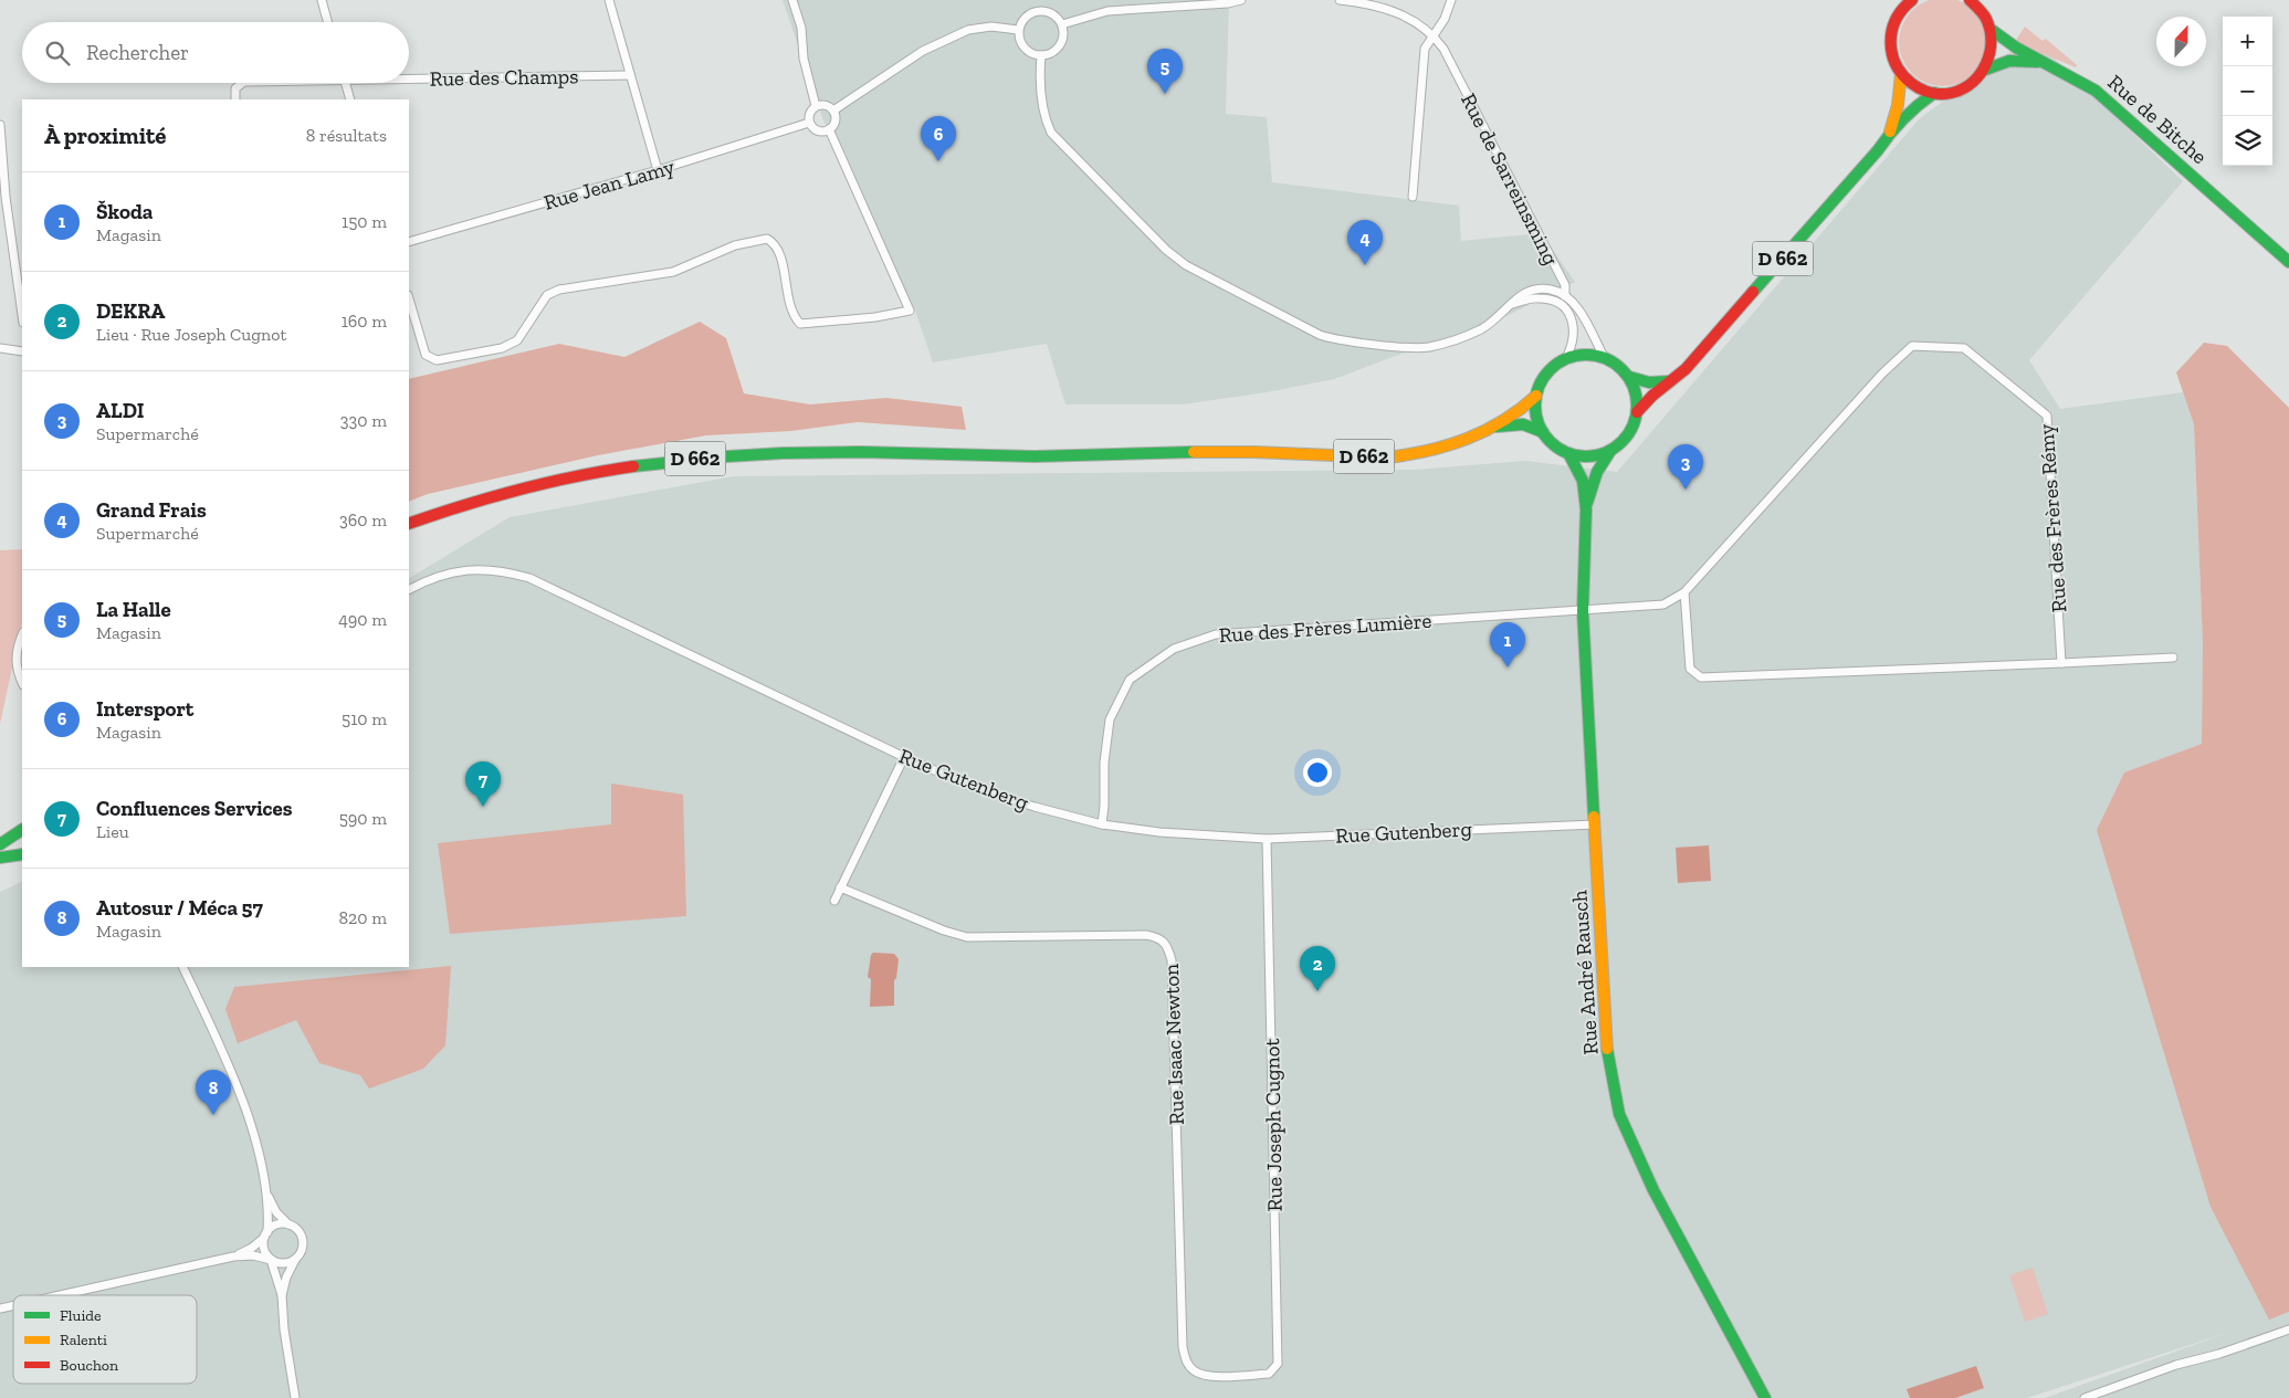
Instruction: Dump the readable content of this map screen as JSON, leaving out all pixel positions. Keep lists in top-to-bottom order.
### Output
{
  "streets": {
    "main road": ["Rue de Bitche", "D 662", "Rue André Rausch"],
    "street": [
      "Rue des Champs",
      "Rue de Sarreinsming",
      "Rue Jean Lamy",
      "Rue des Frères Rémy",
      "Rue des Frères Lumière",
      "Rue Gutenberg",
      "Rue Isaac Newton",
      "Rue Joseph Cugnot"
    ]
  },
  "crossings": [
    ["Rue de Sarreinsming", "D 662"],
    ["Rue de Sarreinsming", "Rue André Rausch"],
    ["D 662", "Rue André Rausch"],
    ["Rue des Frères Rémy", "Rue des Frères Lumière"],
    ["Rue des Frères Rémy", "Rue André Rausch"],
    ["Rue des Frères Lumière", "Rue Gutenberg"],
    ["Rue des Frères Lumière", "Rue André Rausch"],
    ["Rue Gutenberg", "Rue André Rausch"],
    ["Rue Gutenberg", "Rue Joseph Cugnot"],
    ["Rue Isaac Newton", "Rue Joseph Cugnot"]
  ],
  "legend": ["Fluide", "Ralenti", "Bouchon"],
  "north": "top",
  "page": {
    "map_buttons": ["+", "−"],
    "search": "Rechercher",
    "pins": [
      "5",
      "6",
      "4",
      "3",
      "1",
      "7",
      "2",
      "8"
    ],
    "heading": ["À proximité", "8 résultats"],
    "list": [
      {
        "mark": "1",
        "name": "Škoda",
        "note": "Magasin",
        "value": "150 m"
      },
      {
        "mark": "2",
        "name": "DEKRA",
        "note": "Lieu · Rue Joseph Cugnot",
        "value": "160 m"
      },
      {
        "mark": "3",
        "name": "ALDI",
        "note": "Supermarché",
        "value": "330 m"
      },
      {
        "mark": "4",
        "name": "Grand Frais",
        "note": "Supermarché",
        "value": "360 m"
      },
      {
        "mark": "5",
        "name": "La Halle",
        "note": "Magasin",
        "value": "490 m"
      },
      {
        "mark": "6",
        "name": "Intersport",
        "note": "Magasin",
        "value": "510 m"
      },
      {
        "mark": "7",
        "name": "Confluences Services",
        "note": "Lieu",
        "value": "590 m"
      },
      {
        "mark": "8",
        "name": "Autosur / Méca 57",
        "note": "Magasin",
        "value": "820 m"
      }
    ]
  }
}
